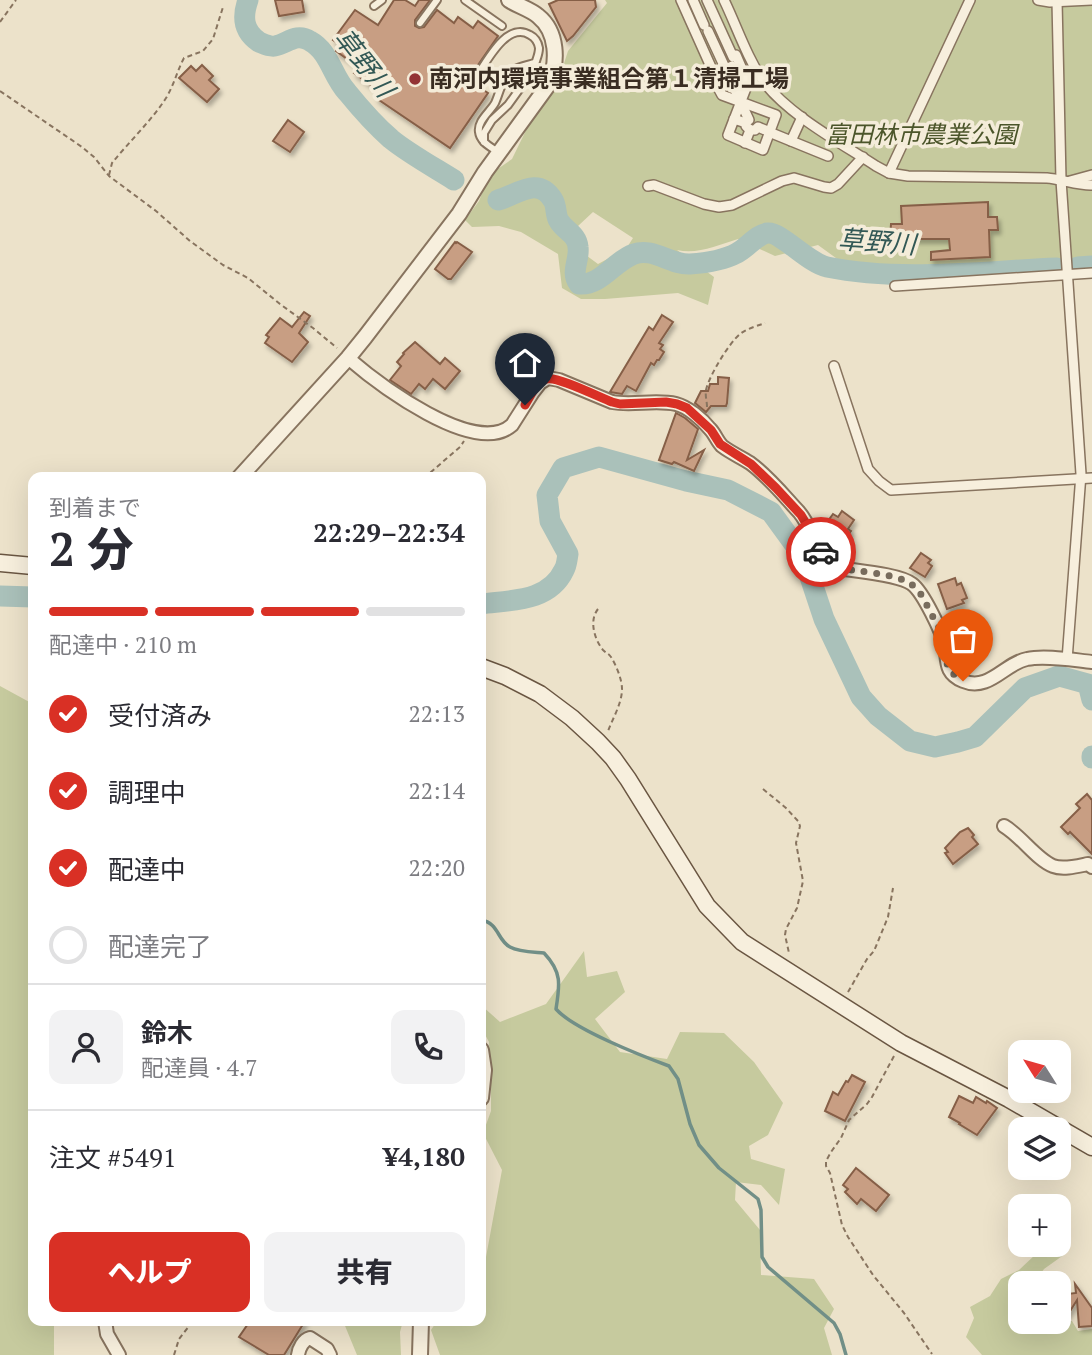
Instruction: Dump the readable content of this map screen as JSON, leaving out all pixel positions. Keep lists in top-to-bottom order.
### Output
{
  "water": ["草野川"],
  "parks": ["富田林市農業公園"],
  "places": ["南河内環境事業組合第１清掃工場"],
  "north": "top left",
  "page": {
    "heading": ["2 分", "到着まで", "22:29–22:34"],
    "panel": [
      "鈴木",
      "配達員 · 4.7",
      "注文 #5491",
      "¥4,180"
    ],
    "bar": "配達中 · 210 m",
    "list": [
      ["受付済み", "22:13"],
      ["調理中", "22:14"],
      ["配達中", "22:20"],
      "配達完了"
    ],
    "map_buttons": ["+", "−"],
    "buttons": ["ヘルプ", "共有"]
  }
}
